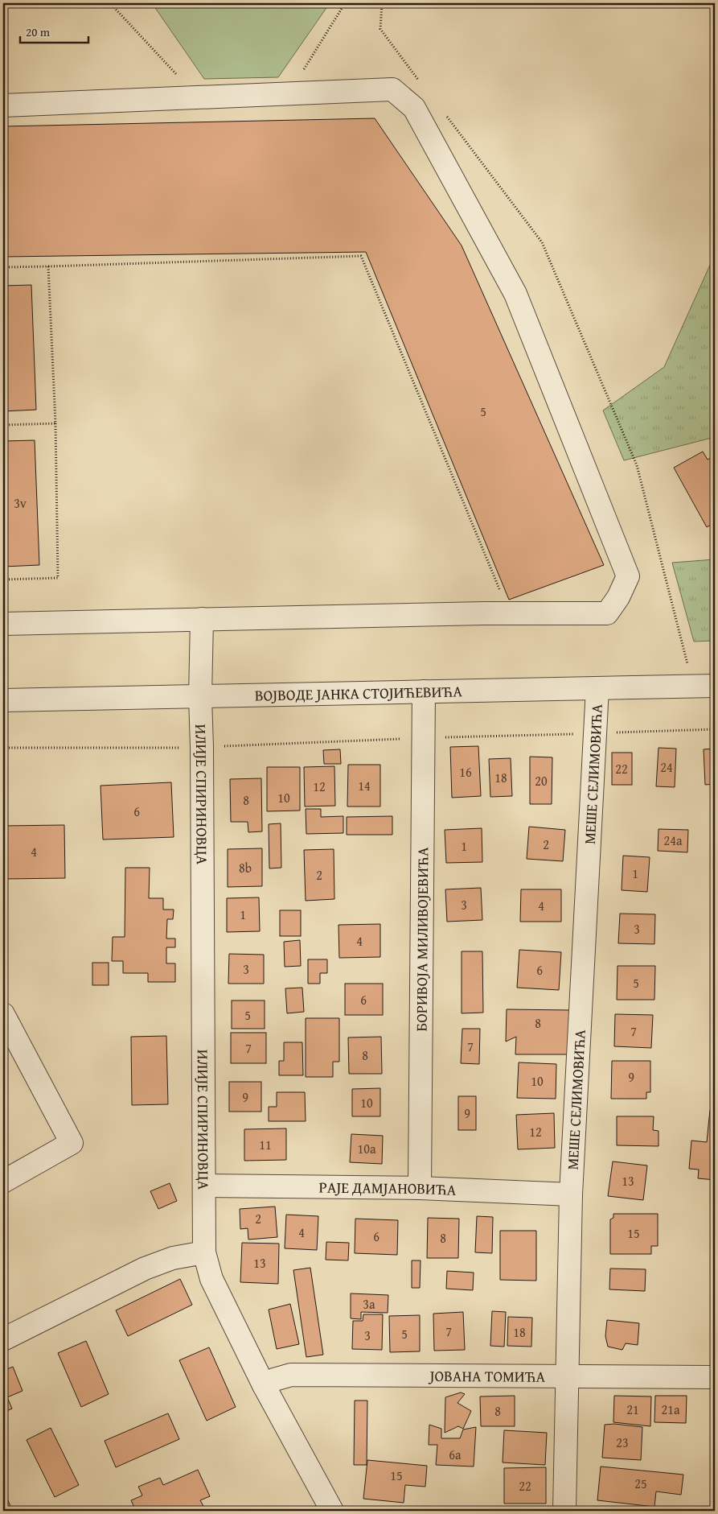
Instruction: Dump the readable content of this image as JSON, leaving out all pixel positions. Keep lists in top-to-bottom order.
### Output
{
  "streets": {
    "street": [
      "ВОЈВОДЕ ЈАНКА СТОЈИЋЕВИЋА",
      "МЕШЕ СЕЛИМОВИЋА",
      "ИЛИЈЕ СПИРИНОВЦА",
      "БОРИВОЈА МИЛИВОЈЕВИЋА",
      "РАЈЕ ДАМЈАНОВИЋА",
      "ЈОВАНА ТОМИЋА"
    ]
  },
  "crossings": [
    ["ВОЈВОДЕ ЈАНКА СТОЈИЋЕВИЋА", "МЕШЕ СЕЛИМОВИЋА"],
    ["ВОЈВОДЕ ЈАНКА СТОЈИЋЕВИЋА", "ИЛИЈЕ СПИРИНОВЦА"],
    ["ВОЈВОДЕ ЈАНКА СТОЈИЋЕВИЋА", "БОРИВОЈА МИЛИВОЈЕВИЋА"],
    ["МЕШЕ СЕЛИМОВИЋА", "РАЈЕ ДАМЈАНОВИЋА"],
    ["МЕШЕ СЕЛИМОВИЋА", "ЈОВАНА ТОМИЋА"],
    ["ИЛИЈЕ СПИРИНОВЦА", "РАЈЕ ДАМЈАНОВИЋА"],
    ["ИЛИЈЕ СПИРИНОВЦА", "ЈОВАНА ТОМИЋА"],
    ["БОРИВОЈА МИЛИВОЈЕВИЋА", "РАЈЕ ДАМЈАНОВИЋА"]
  ],
  "house_numbers": [
    "5",
    "3v",
    "24",
    "22",
    "16",
    "18",
    "20",
    "14",
    "12",
    "10",
    "8",
    "6",
    "24a",
    "2",
    "1",
    "4",
    "8b",
    "1",
    "2",
    "3",
    "4",
    "1",
    "3",
    "4",
    "3",
    "6",
    "5",
    "6",
    "5",
    "8",
    "7",
    "7",
    "7",
    "8",
    "9",
    "10",
    "9",
    "10",
    "9",
    "12",
    "11",
    "10a",
    "13",
    "2",
    "4",
    "15",
    "6",
    "8",
    "13",
    "3a",
    "7",
    "18",
    "5",
    "3",
    "21",
    "21a",
    "8",
    "23",
    "6a",
    "15",
    "25",
    "22"
  ],
  "scale_bar": "20 m"
}
